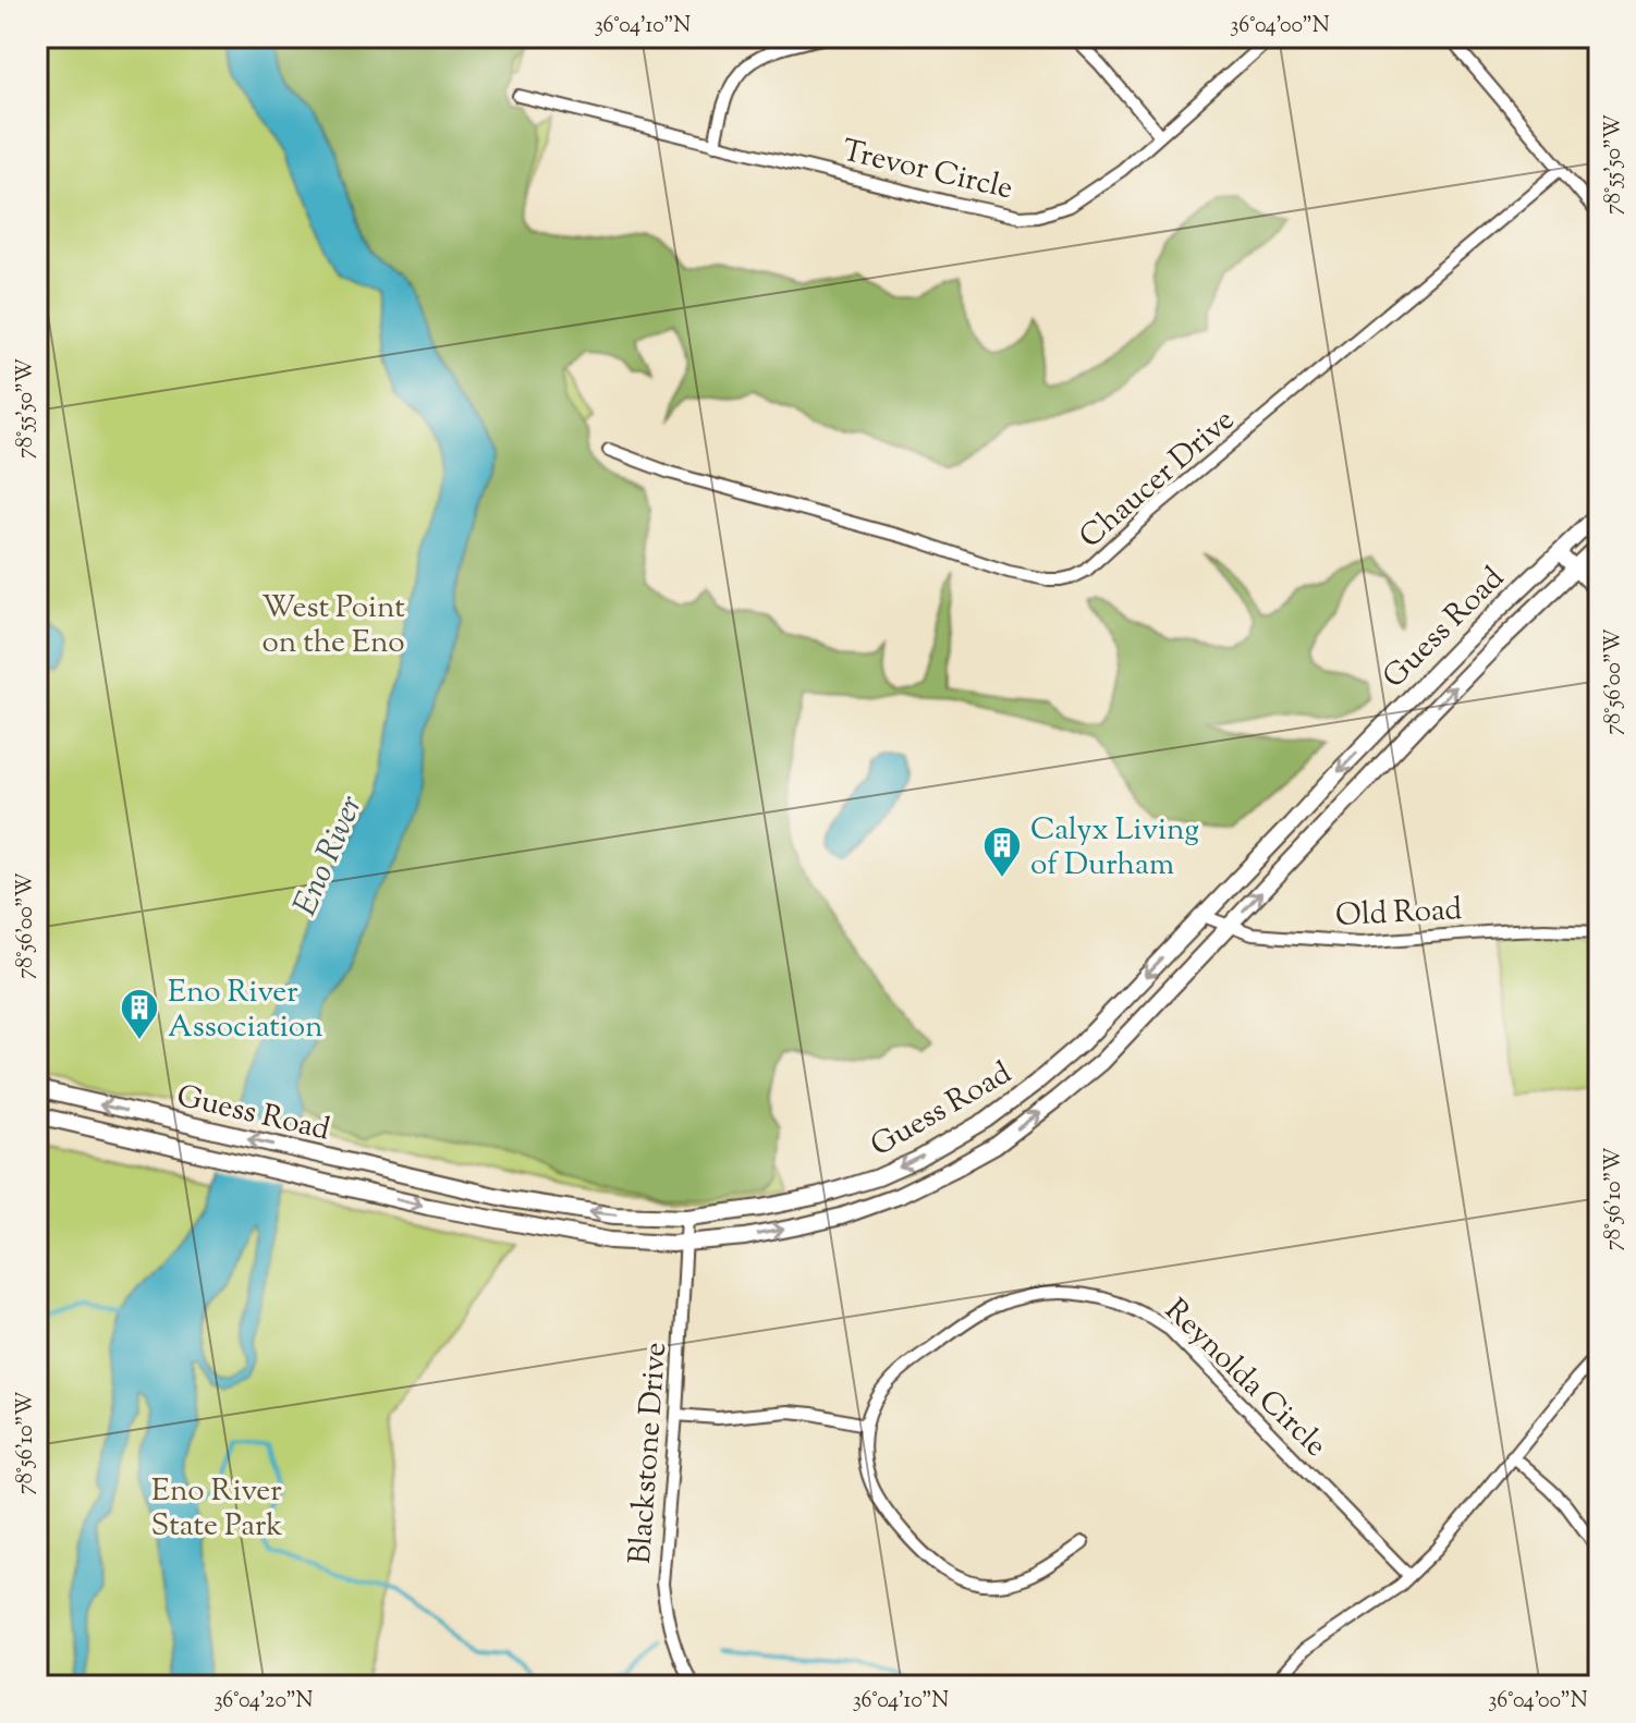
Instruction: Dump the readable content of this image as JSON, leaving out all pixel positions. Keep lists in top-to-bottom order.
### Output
{
  "streets": {
    "main road": ["Guess Road"],
    "street": [
      "Trevor Circle",
      "Chaucer Drive",
      "Old Road",
      "Reynolda Circle",
      "Blackstone Drive"
    ]
  },
  "crossings": [
    ["Guess Road", "Old Road"],
    ["Guess Road", "Blackstone Drive"]
  ],
  "water": ["Eno River"],
  "parks": ["West Point on the Eno", "Eno River State Park"],
  "places": {
    "building": ["Calyx Living of Durham", "Eno River Association"]
  },
  "coordinates": [
    "36°04'10\"N",
    "36°04'00\"N",
    "78°55'50\"W",
    "78°56'00\"W",
    "78°56'10\"W",
    "36°04'20\"N"
  ]
}
